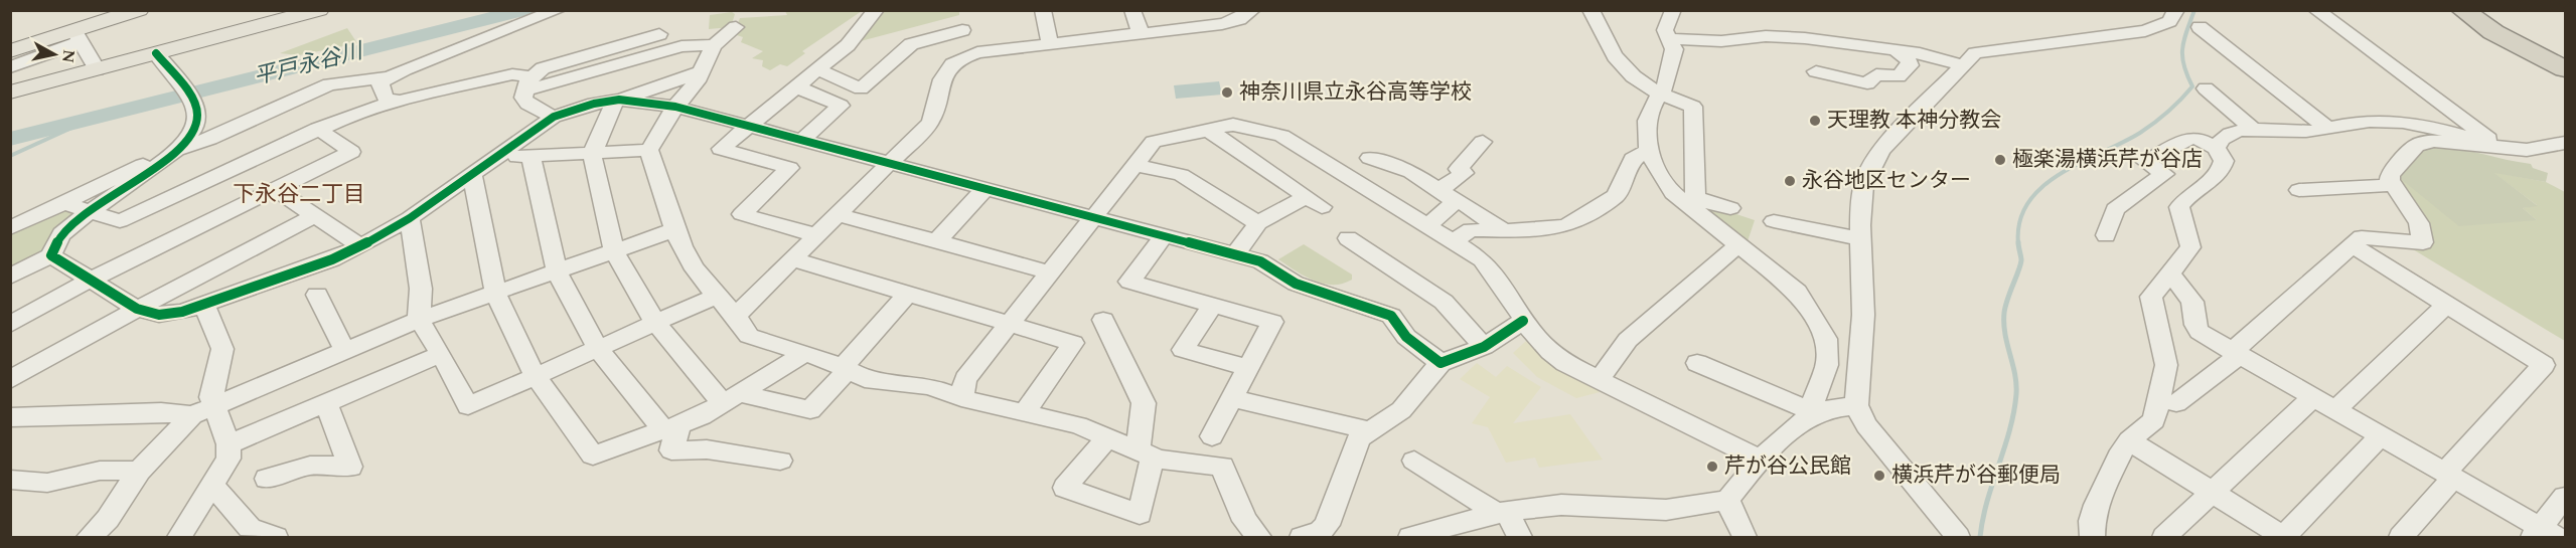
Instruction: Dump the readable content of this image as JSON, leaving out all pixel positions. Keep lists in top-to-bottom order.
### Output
{
  "districts": ["下永谷二丁目"],
  "water": ["平戸永谷川"],
  "places": [
    "神奈川県立永谷高等学校",
    "天理教 本神分教会",
    "極楽湯横浜芹が谷店",
    "永谷地区センター",
    "芹が谷公民館",
    "横浜芹が谷郵便局"
  ],
  "north": "right"
}
